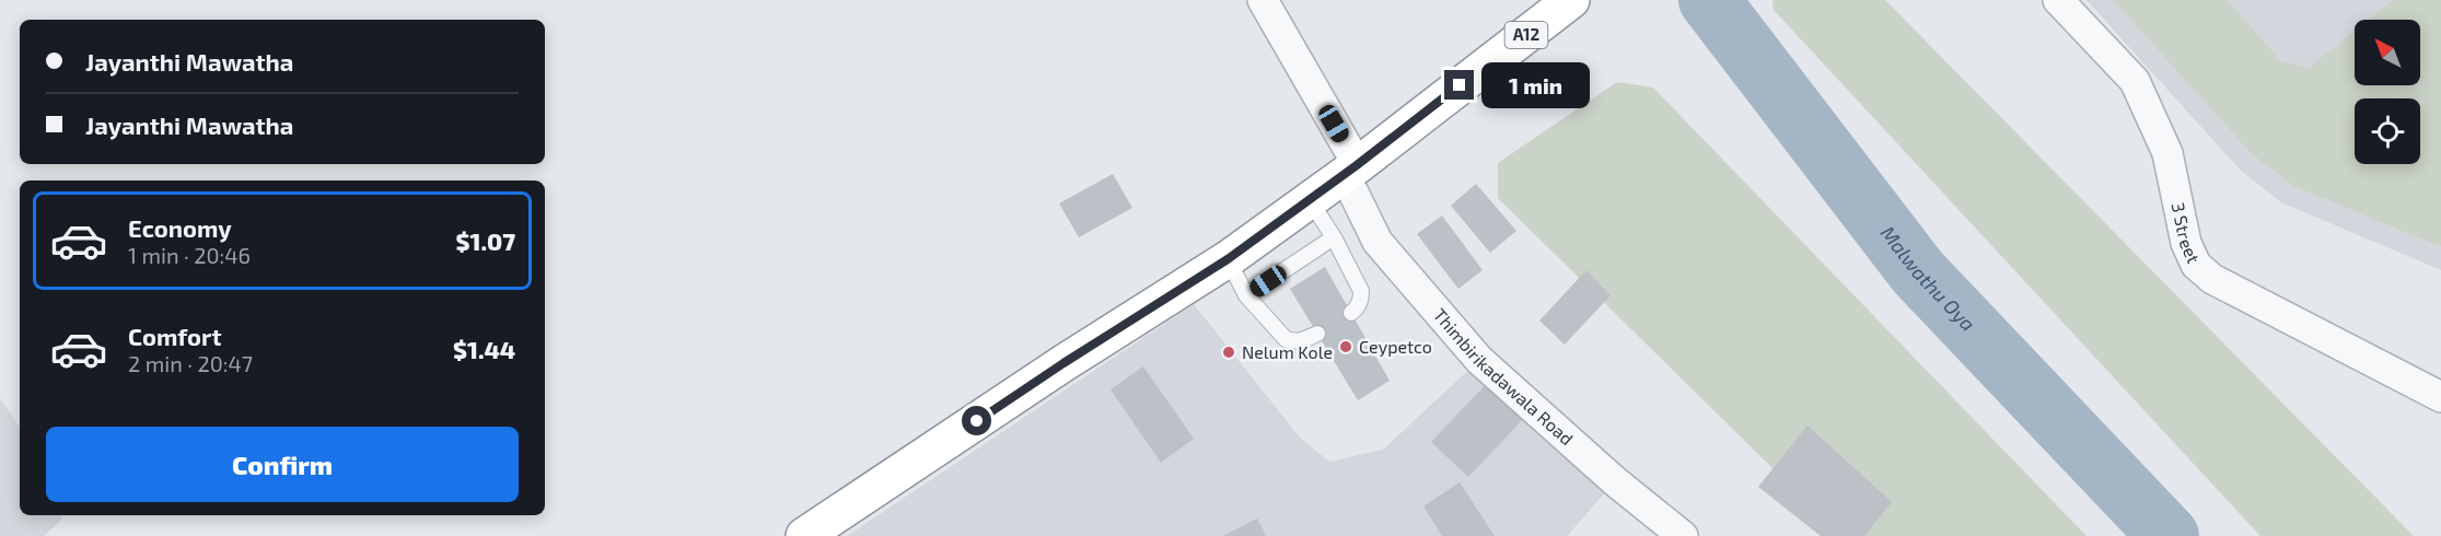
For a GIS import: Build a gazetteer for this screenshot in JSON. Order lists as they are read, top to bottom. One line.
{"streets":{"highway":["A12"],"street":["3 Street","Thimbirikadawala Road"]},"crossings":[["A12","Thimbirikadawala Road"]],"water":["Malwathu Oya"],"places":["Ceypetco","Nelum Kole"],"north":"top left","page":{"banner":["Jayanthi Mawatha","Jayanthi Mawatha"],"bubble":"1 min","list":[{"name":"Economy","note":"1 min · 20:46","value":"$1.07"},{"name":"Comfort","note":"2 min · 20:47","value":"$1.44"}],"buttons":"Confirm"}}
